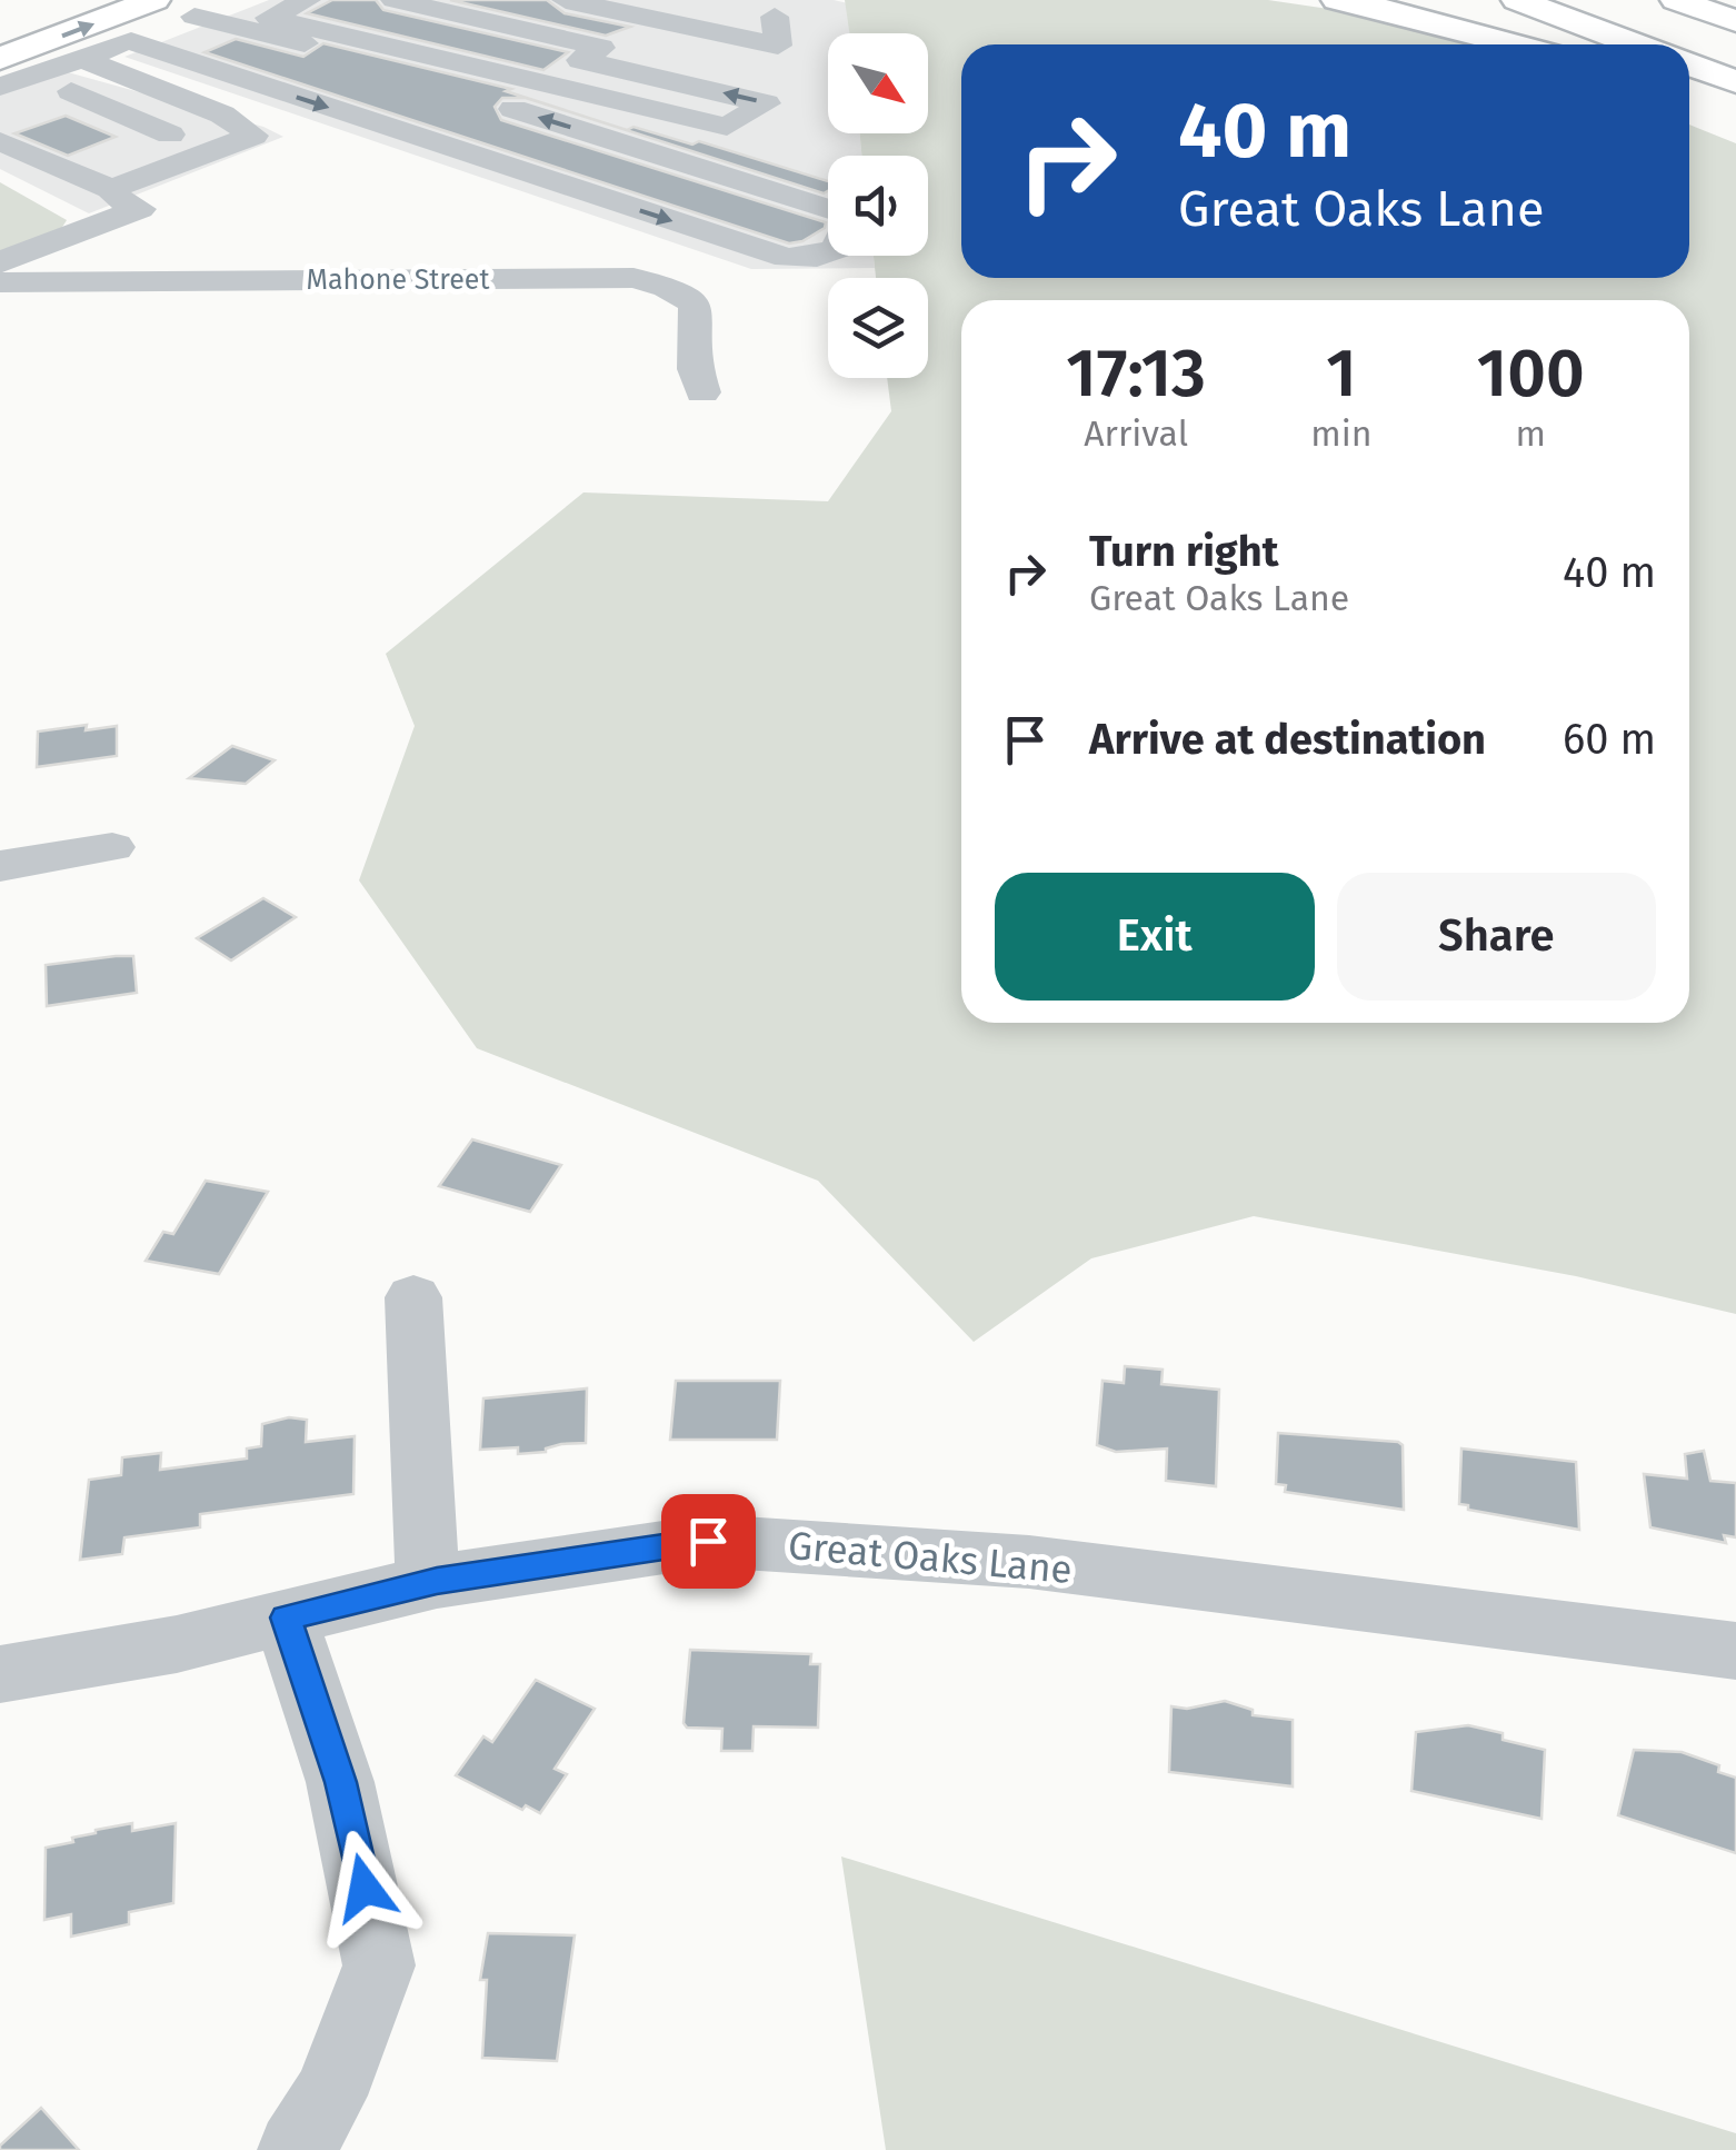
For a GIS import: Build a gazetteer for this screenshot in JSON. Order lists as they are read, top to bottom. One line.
{"streets":{"street":["Mahone Street","Great Oaks Lane"]},"north":"bottom right","page":{"turn":["40 m","Great Oaks Lane"],"eta":["17:13","Arrival","1","min","100","m"],"list":[{"name":"Turn right","note":"Great Oaks Lane","value":"40 m"},{"name":"Arrive at destination","value":"60 m"}],"buttons":["Exit","Share"]}}
